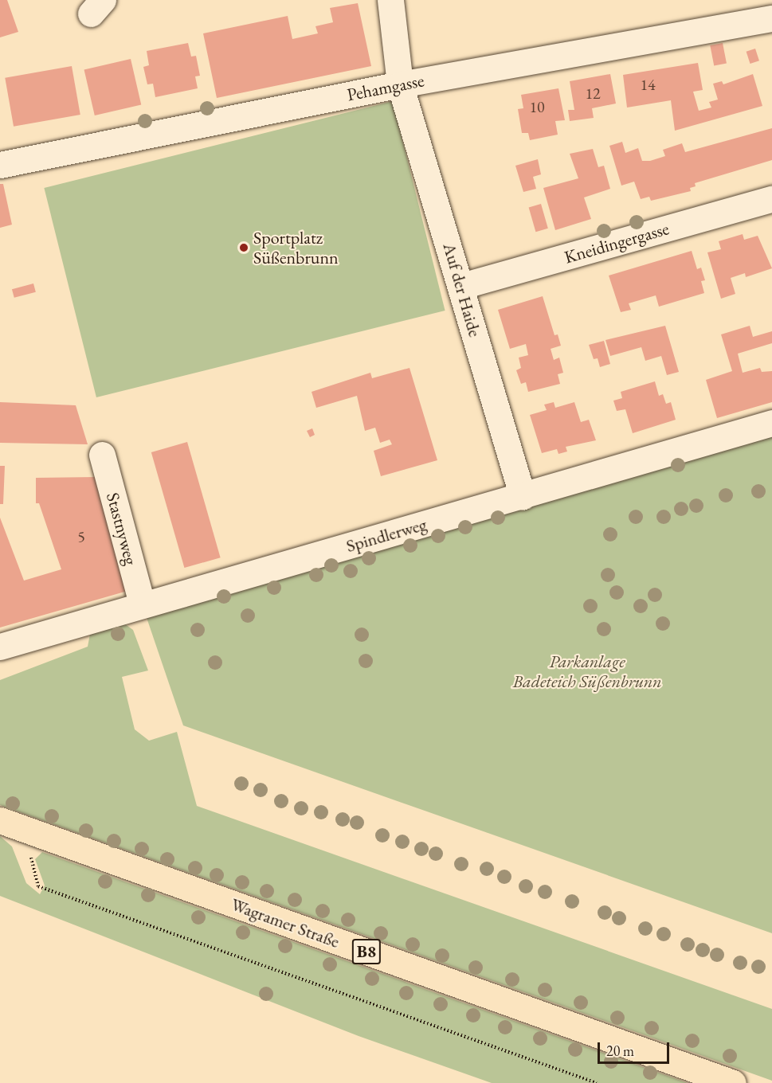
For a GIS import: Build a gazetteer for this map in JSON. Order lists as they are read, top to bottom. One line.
{"streets":{"main road":["Wagramer Straße","B8"],"street":["Pehamgasse","Kneidingergasse","Auf der Haide","Stastnyweg","Spindlerweg"]},"crossings":[["Pehamgasse","Auf der Haide"],["Kneidingergasse","Auf der Haide"],["Auf der Haide","Spindlerweg"],["Stastnyweg","Spindlerweg"]],"parks":["Parkanlage Badeteich Süßenbrunn"],"places":["Sportplatz Süßenbrunn"],"house_numbers":["14","12","10","5"],"scale_bar":"20 m"}
